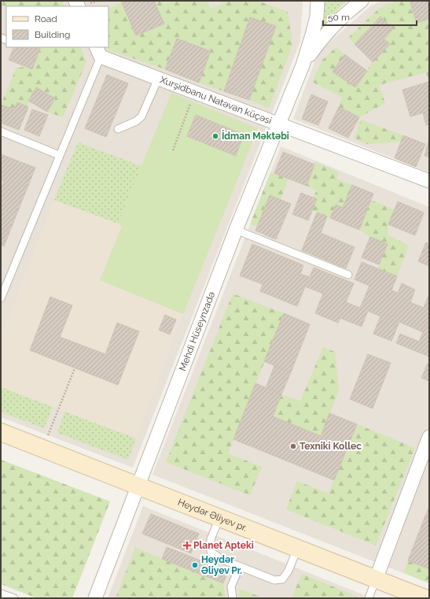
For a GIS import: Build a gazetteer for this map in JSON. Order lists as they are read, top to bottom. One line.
{"streets":{"main road":["Heydər Əliyev pr."],"street":["Xurşidbanu Natəvan küçəsi","Mehdi Hüseynzadə"]},"crossings":[["Xurşidbanu Natəvan küçəsi","Mehdi Hüseynzadə"],["Mehdi Hüseynzadə","Heydər Əliyev pr."]],"places":{"other":["İdman Məktəbi","Texniki Kollec","Heydər Əliyev Pr."],"health":["Planet Apteki"]},"legend":["Road","Building"],"scale_bar":"50 m"}
